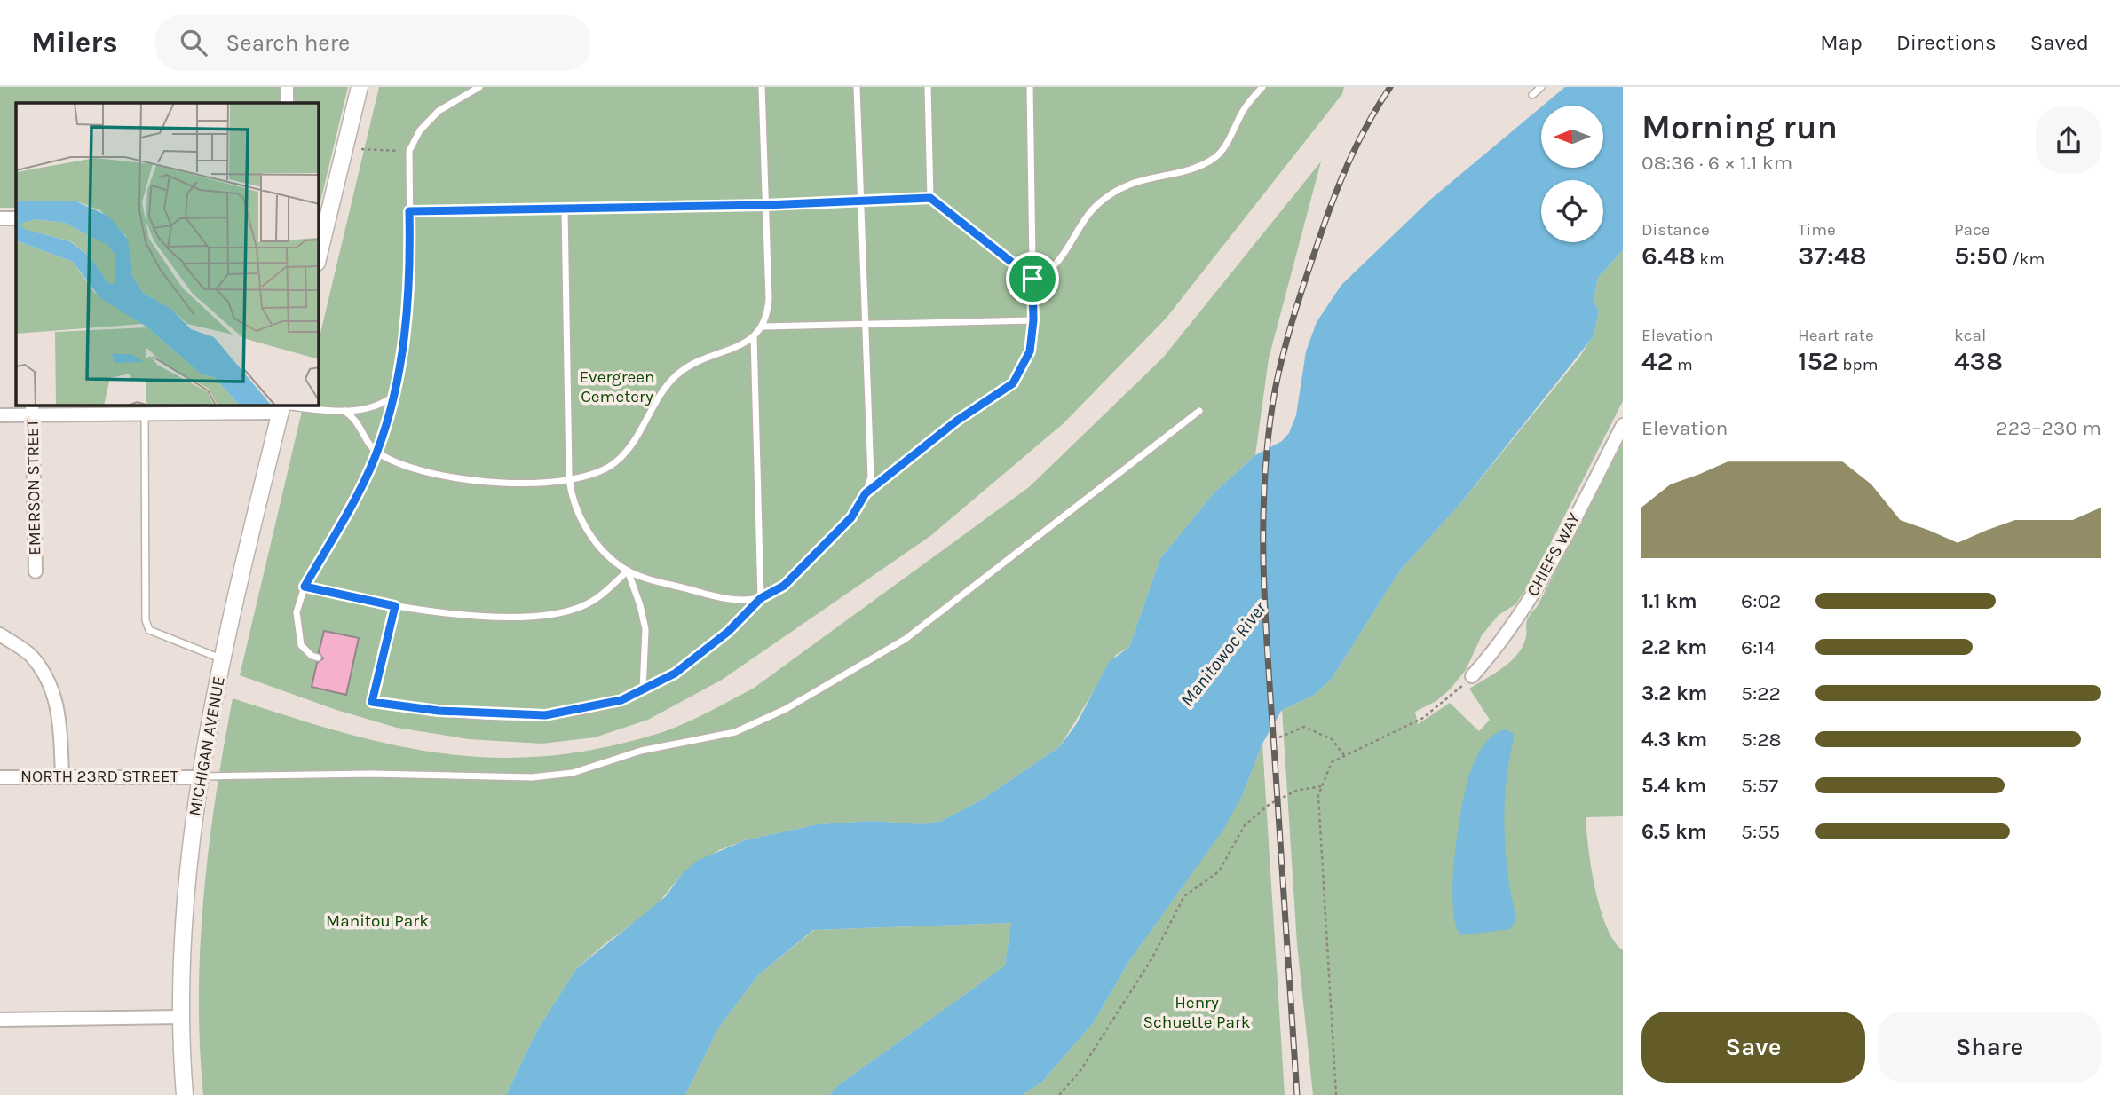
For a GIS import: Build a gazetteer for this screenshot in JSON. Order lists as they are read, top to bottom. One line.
{"streets":{"street":["EMERSON STREET","CHIEFS WAY","MICHIGAN AVENUE","NORTH 23RD STREET"]},"crossings":[["MICHIGAN AVENUE","NORTH 23RD STREET"]],"water":["Manitowoc River"],"parks":["Evergreen Cemetery","Manitou Park","Henry Schuette Park"],"north":"left","page":{"header":"Milers","search":"Search here","nav":["Map","Directions","Saved"],"heading":["Morning run","08:36 · 6 × 1.1 km"],"stats":[["Distance","6.48 km"],["Time","37:48"],["Pace","5:50 /km"],["Elevation","42 m"],["Heart rate","152 bpm"],["kcal","438"]],"chart":["Elevation","223–230 m"],"list":[{"name":"1.1 km","note":"6:02"},{"name":"2.2 km","note":"6:14"},{"name":"3.2 km","note":"5:22"},{"name":"4.3 km","note":"5:28"},{"name":"5.4 km","note":"5:57"},{"name":"6.5 km","note":"5:55"}],"buttons":["Save","Share"]}}
